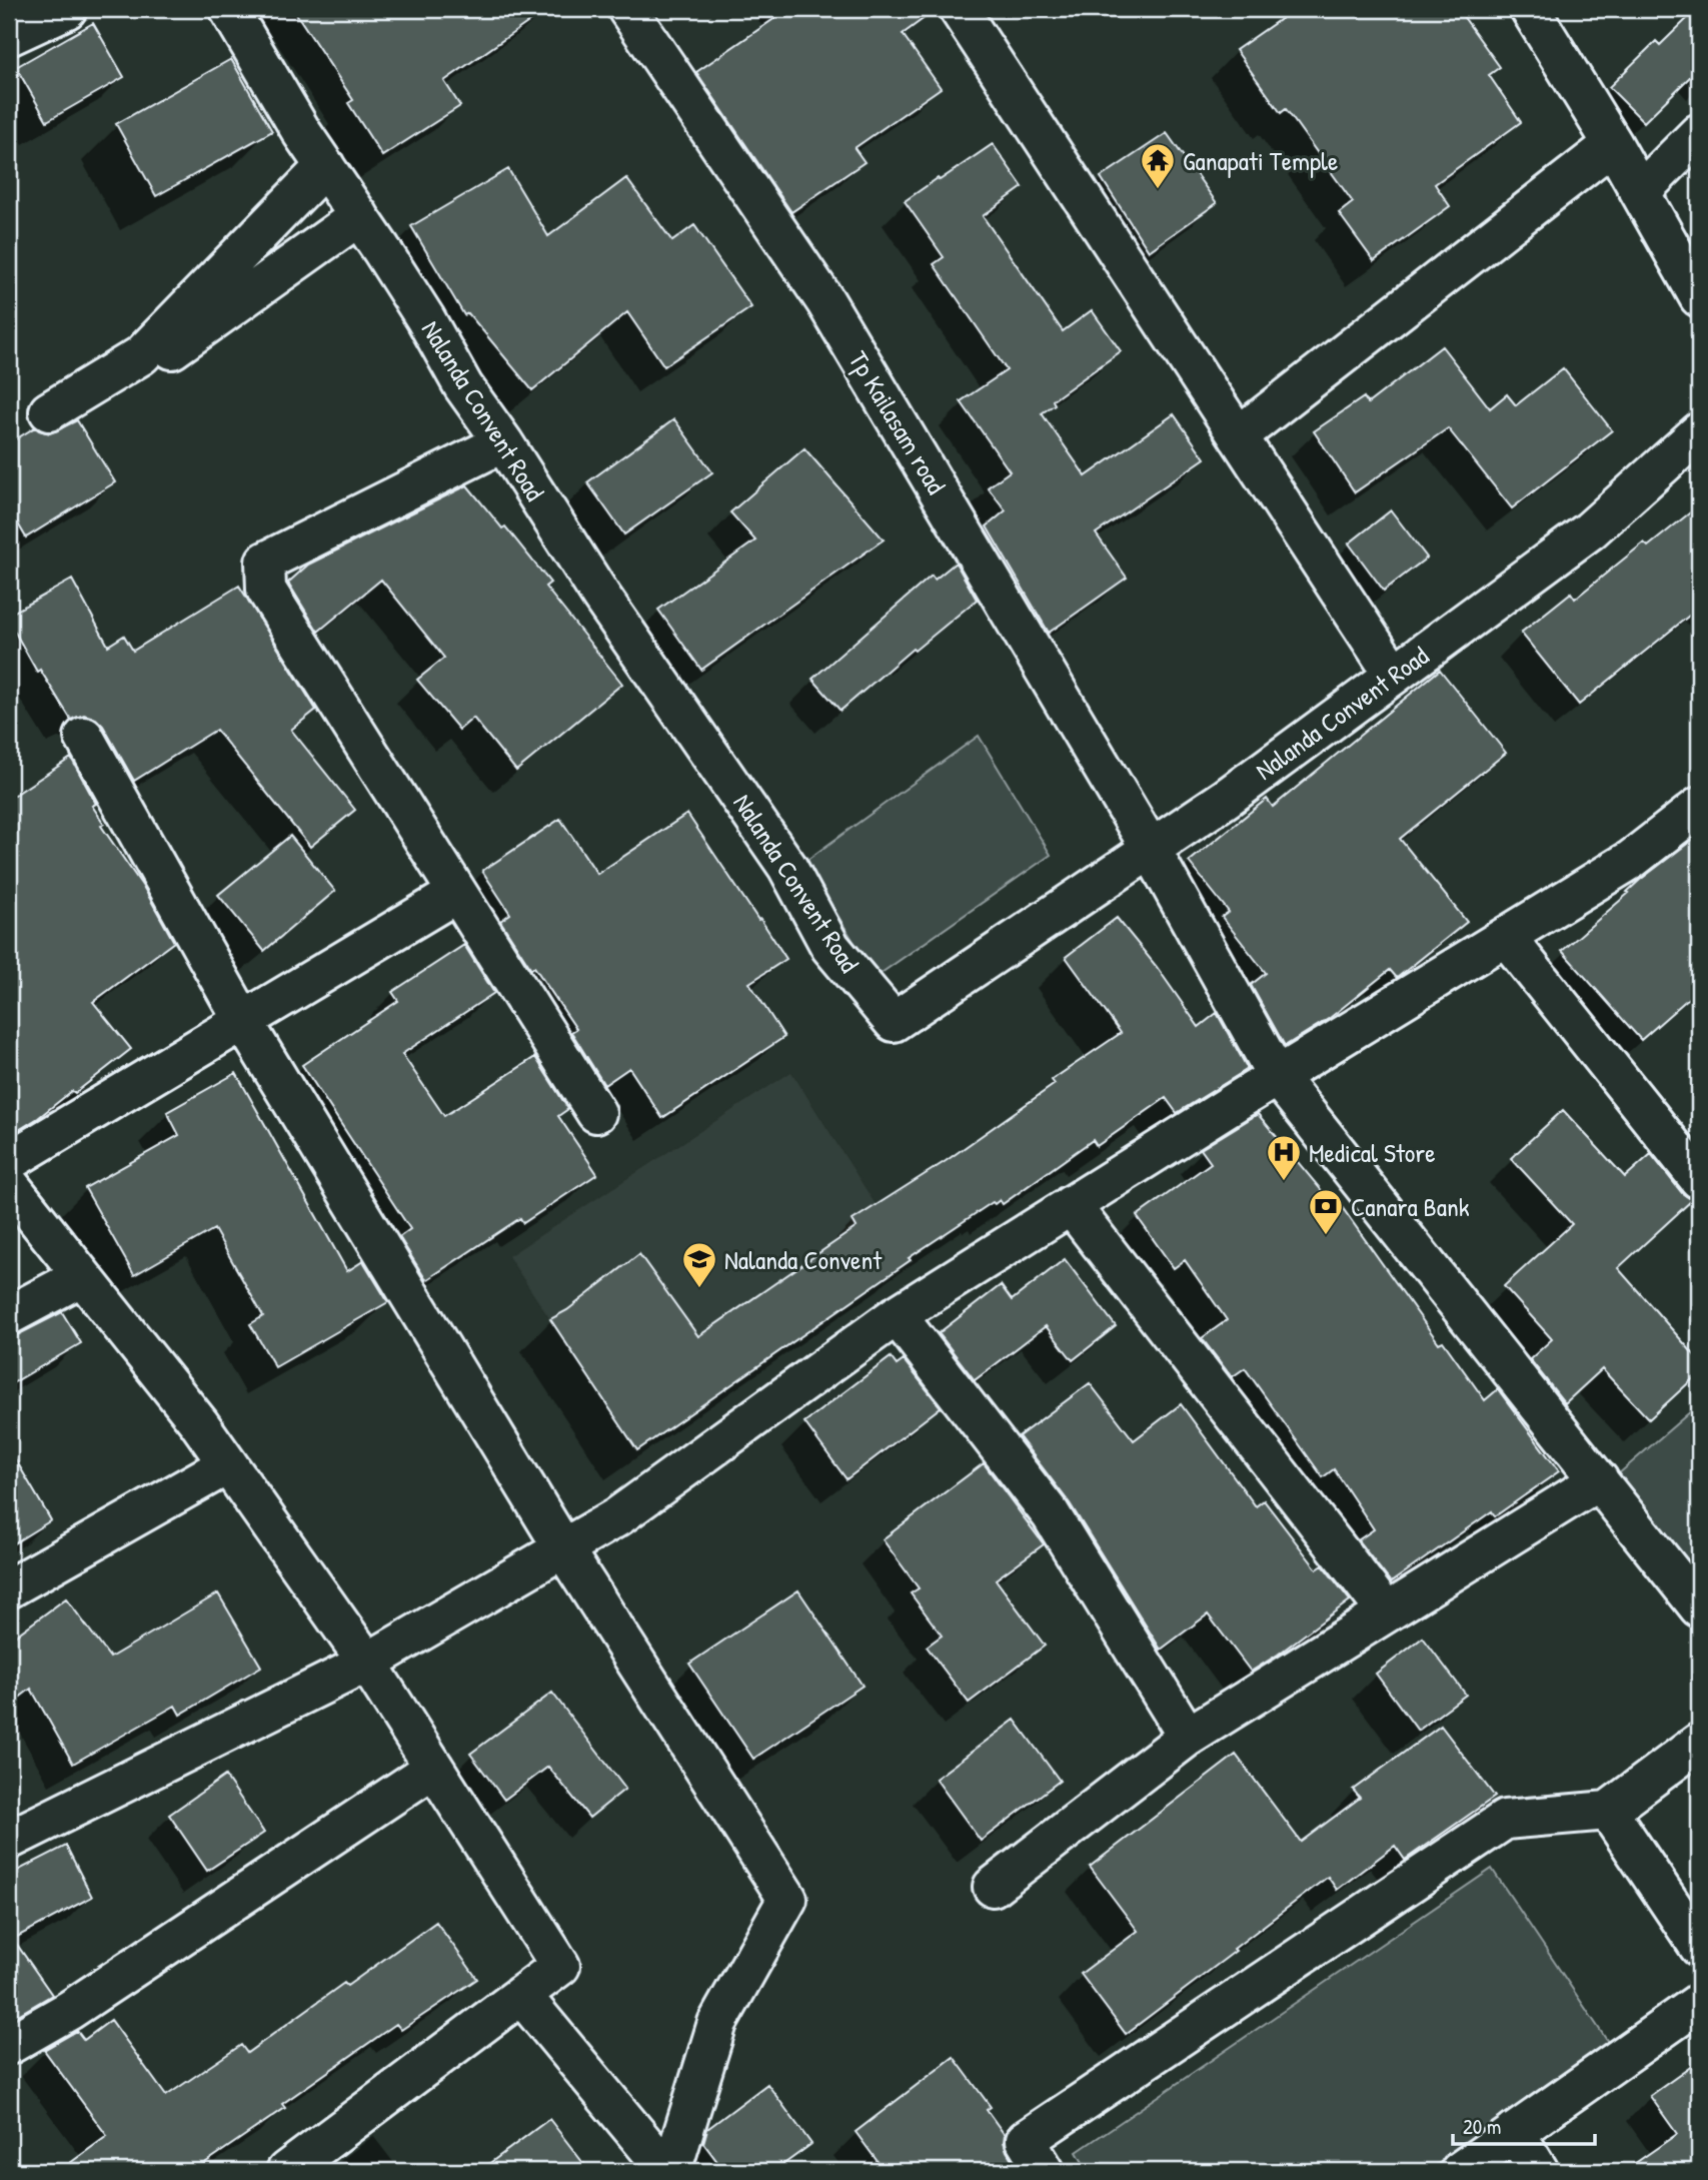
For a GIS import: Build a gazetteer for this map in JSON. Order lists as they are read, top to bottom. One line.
{"streets":{"street":["Nalanda Convent Road","Tp Kailasam road"]},"crossings":[["Nalanda Convent Road","Tp Kailasam road"]],"places":{"temple":["Ganapati Temple"],"hospital":["Medical Store"],"bank":["Canara Bank"],"school or university":["Nalanda Convent"]},"scale_bar":"20 m"}
